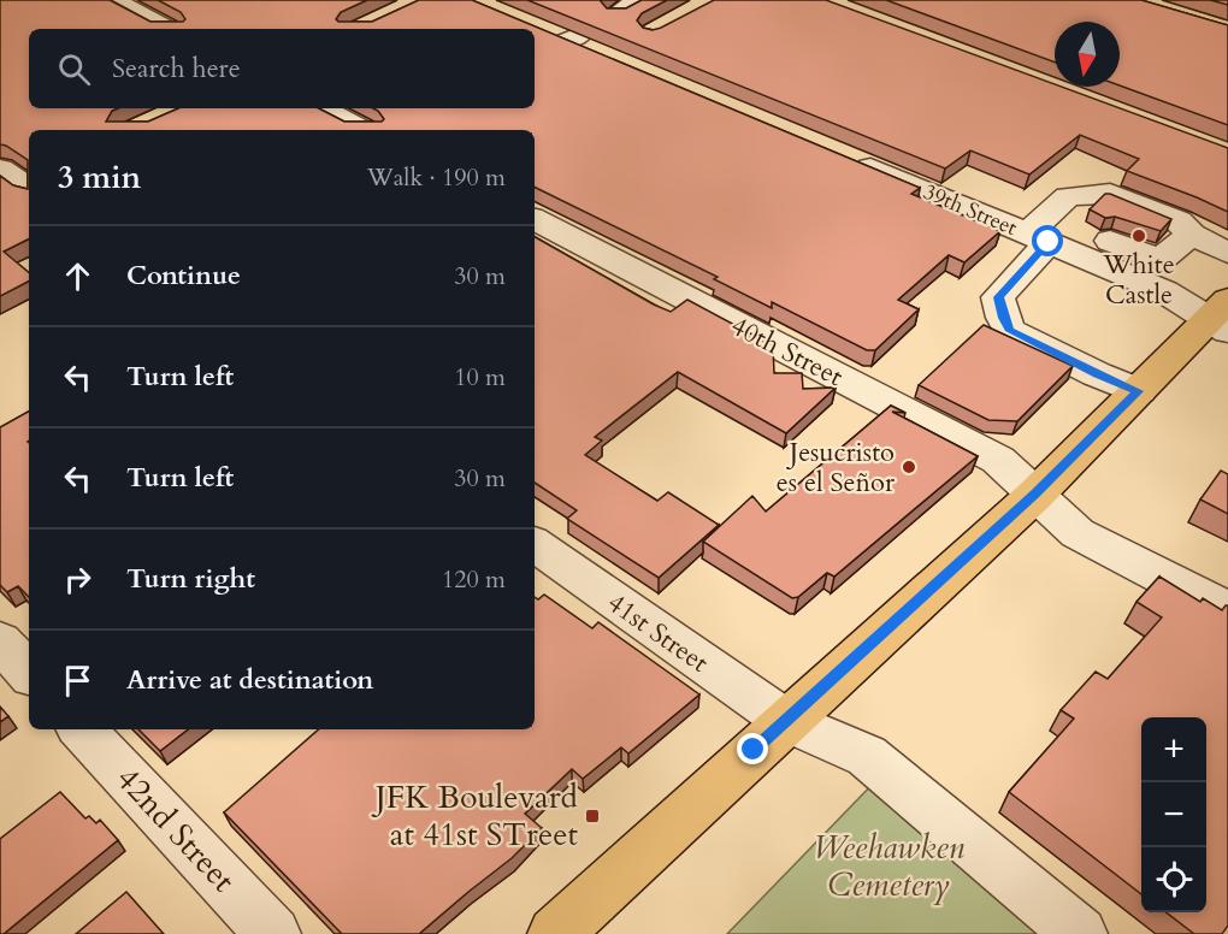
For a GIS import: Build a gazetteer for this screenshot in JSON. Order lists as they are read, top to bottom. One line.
{"streets":{"street":["39th Street","40th Street","41st Street","42nd Street"]},"parks":["Weehawken Cemetery"],"places":{"other":["White Castle","Jesucristo es el Señor"],"transit":["JFK Boulevard at 41st STreet"]},"north":"bottom","page":{"search":"Search here","heading":["3 min","Walk · 190 m"],"list":[["Continue","30 m"],["Turn left","10 m"],["Turn left","30 m"],["Turn right","120 m"],"Arrive at destination"],"map_buttons":["+","−"]}}
